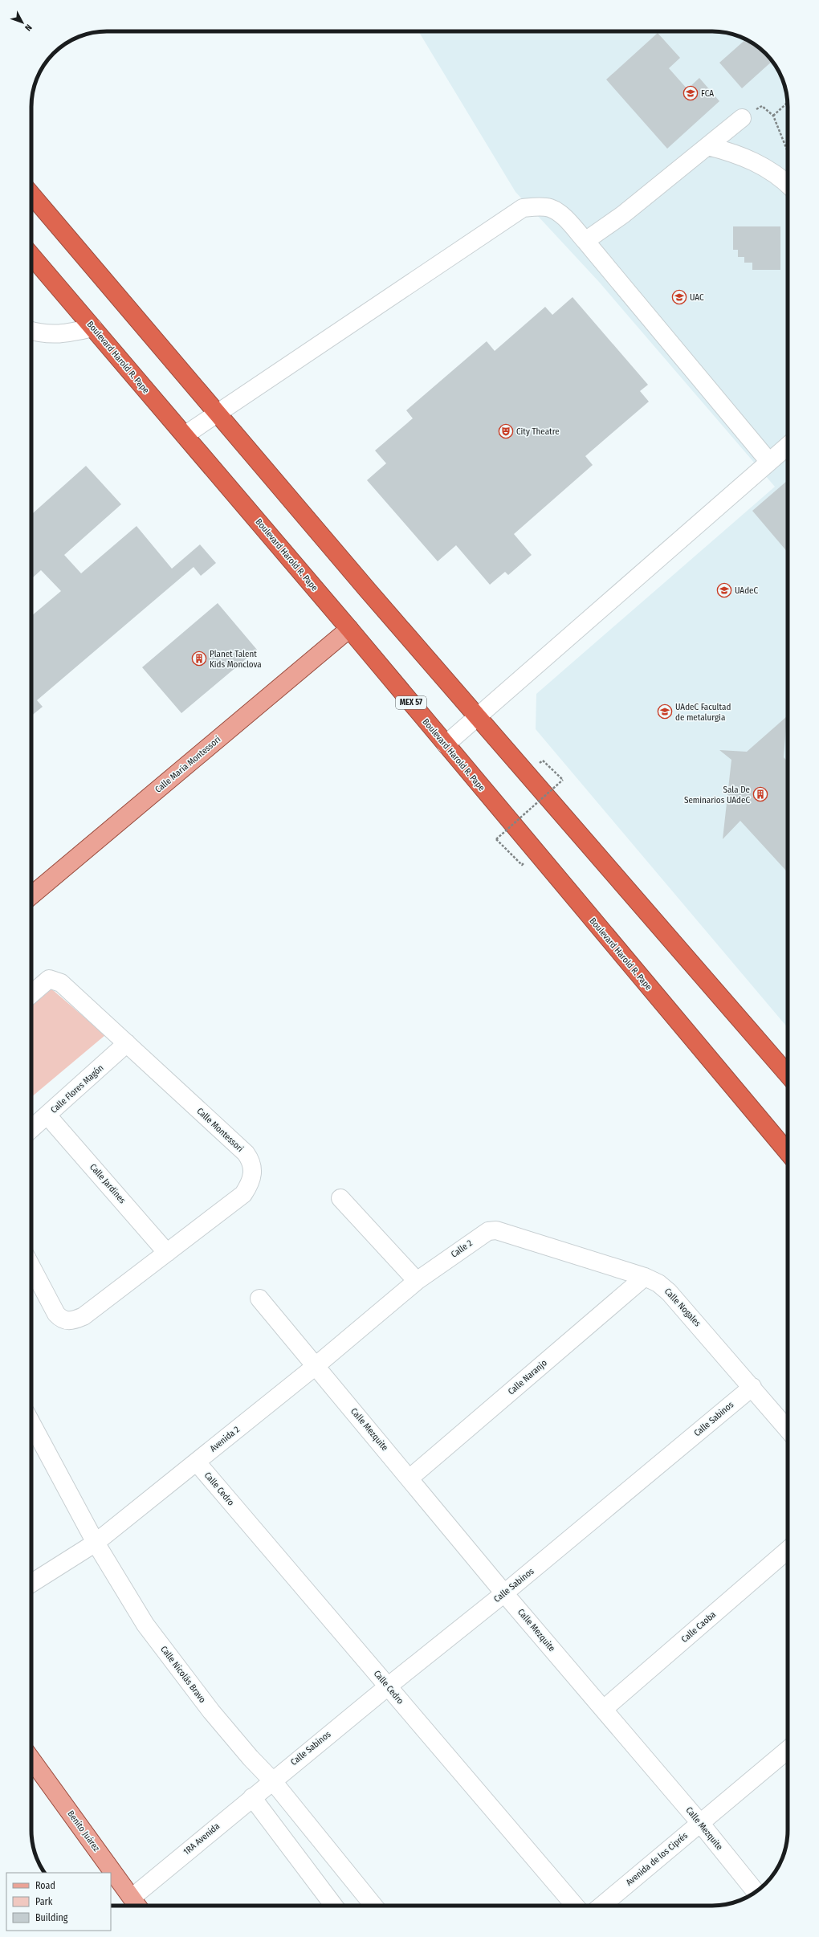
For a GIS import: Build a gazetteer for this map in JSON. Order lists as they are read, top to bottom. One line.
{"streets":{"highway":["Boulevard Harold R. Pape","MEX 57"],"main road":["Calle María Montessori","Benito Juárez"],"street":["Calle Flores Magón","Calle Montessori","Calle Jardines","Calle 2","Calle Nogales","Calle Naranjo","Calle Sabinos","Calle Mezquite","Avenida 2","Calle Cedro","Calle Caoba","Calle Nicolás Bravo","1RA Avenida","Avenida de los Ciprés"]},"crossings":[["Boulevard Harold R. Pape","Calle María Montessori"],["Calle Flores Magón","Calle Montessori"],["Calle Flores Magón","Calle Jardines"],["Calle Montessori","Calle Jardines"],["Calle 2","Calle Nogales"],["Calle 2","Avenida 2"],["Calle Nogales","Calle Naranjo"],["Calle Nogales","Calle Sabinos"],["Calle Naranjo","Calle Mezquite"],["Calle Sabinos","Calle Mezquite"],["Calle Sabinos","Calle Cedro"],["Calle Sabinos","Calle Nicolás Bravo"],["Calle Sabinos","1RA Avenida"],["Calle Mezquite","Avenida 2"],["Calle Mezquite","Calle Caoba"],["Calle Mezquite","Avenida de los Ciprés"],["Avenida 2","Calle Cedro"],["Avenida 2","Calle Nicolás Bravo"],["Calle Nicolás Bravo","1RA Avenida"],["Benito Juárez","1RA Avenida"]],"places":{"school or university":["FCA","UAC","UAdeC","UAdeC Facultad de metalurgia"],"theatre":["City Theatre"],"building":["Planet Talent Kids Monclova","Sala De Seminarios UAdeC"]},"legend":["Road","Park","Building"],"north":"bottom right"}
